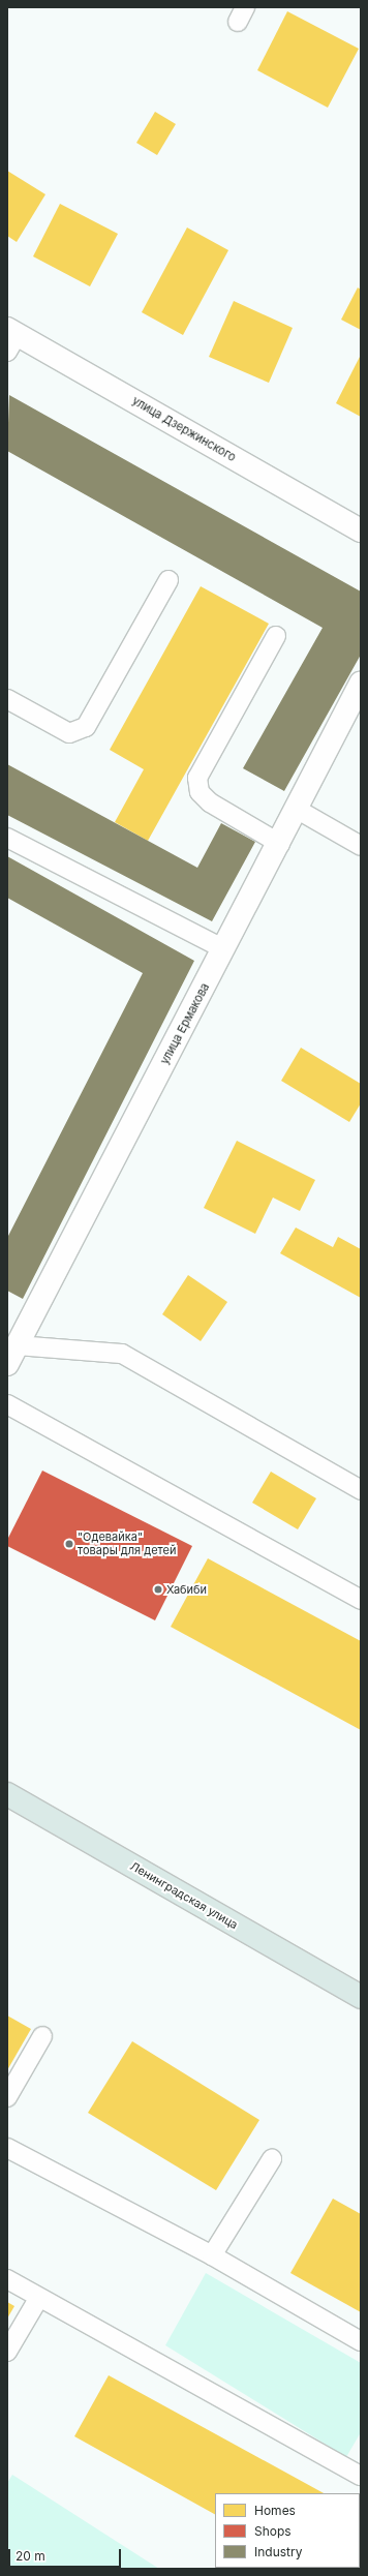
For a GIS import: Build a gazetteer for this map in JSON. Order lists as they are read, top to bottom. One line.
{"streets":{"highway":["Ленинградская улица"],"street":["улица Дзержинского","улица Ермакова"]},"places":["\"Одевайка\" товары для детей","Хабиби"],"legend":["Homes","Shops","Industry"],"scale_bar":"20 m"}
